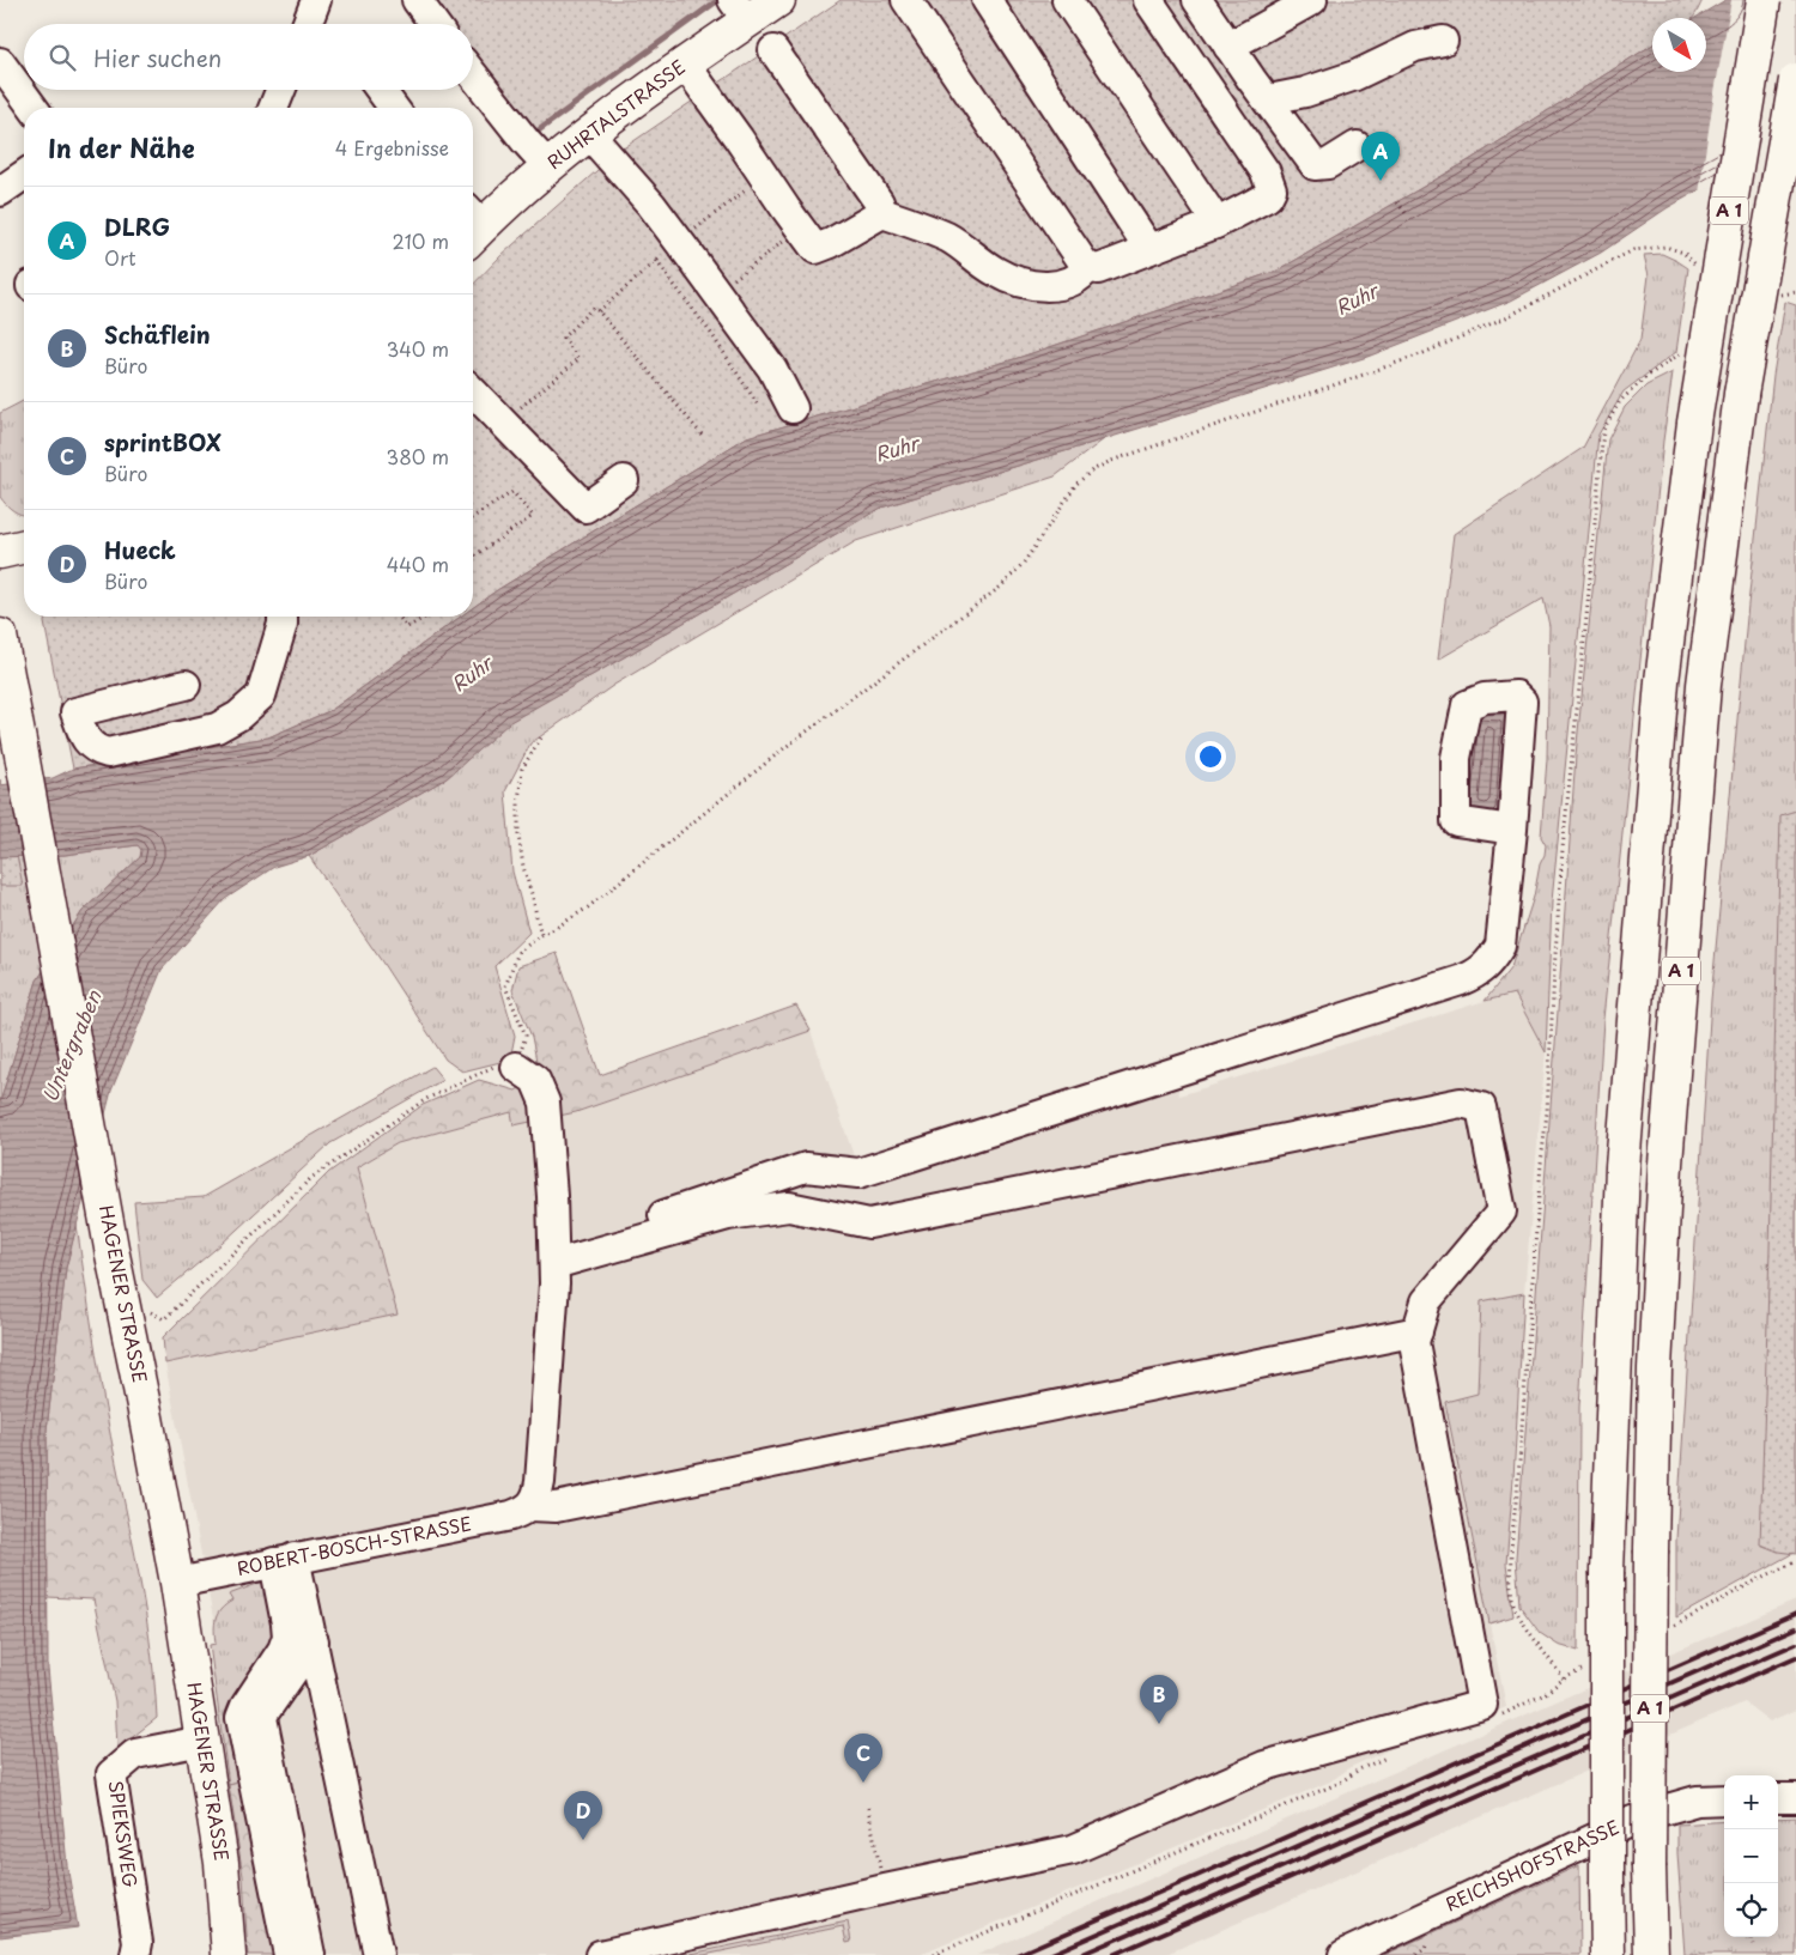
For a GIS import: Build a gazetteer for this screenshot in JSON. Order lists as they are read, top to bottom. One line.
{"streets":{"main road":["RUHRTALSTRASSE","A 1","HAGENER STRASSE"],"street":["ROBERT-BOSCH-STRASSE","SPIEKSWEG","REICHSHOFSTRASSE"]},"crossings":[["HAGENER STRASSE","ROBERT-BOSCH-STRASSE"],["HAGENER STRASSE","SPIEKSWEG"]],"water":["Ruhr","Untergraben"],"north":"bottom right","page":{"search":"Hier suchen","heading":["In der Nähe","4 Ergebnisse"],"pins":["A","B","C","D"],"list":[{"mark":"A","name":"DLRG","note":"Ort","value":"210 m"},{"mark":"B","name":"Schäflein","note":"Büro","value":"340 m"},{"mark":"C","name":"sprintBOX","note":"Büro","value":"380 m"},{"mark":"D","name":"Hueck","note":"Büro","value":"440 m"}],"map_buttons":["+","−"]}}
